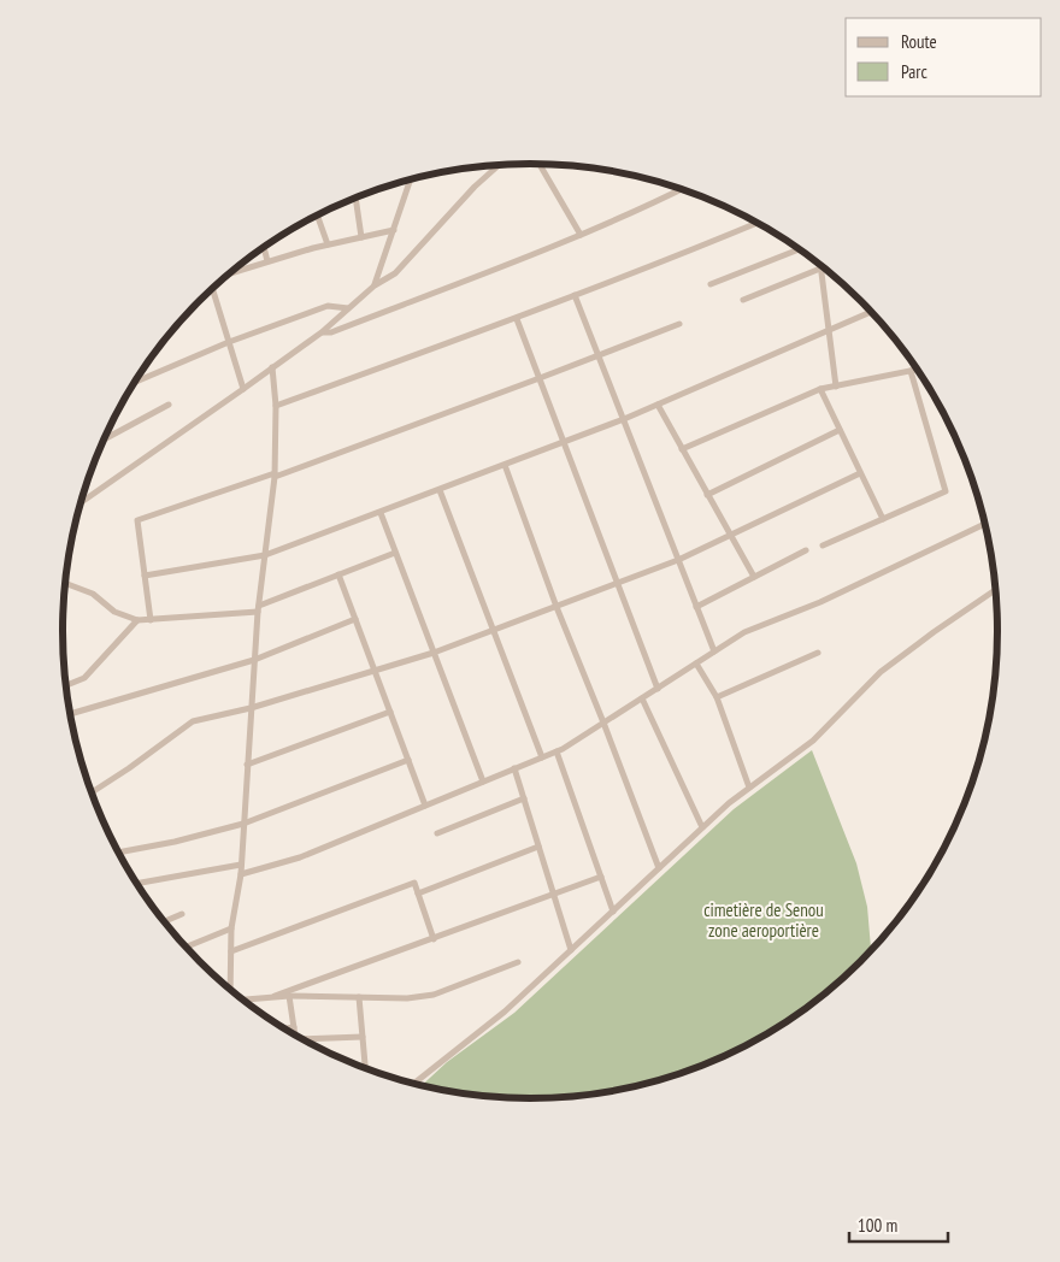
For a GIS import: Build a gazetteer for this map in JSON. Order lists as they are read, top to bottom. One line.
{"parks":["cimetière de Senou zone aeroportière"],"legend":["Route","Parc"],"scale_bar":"100 m"}
